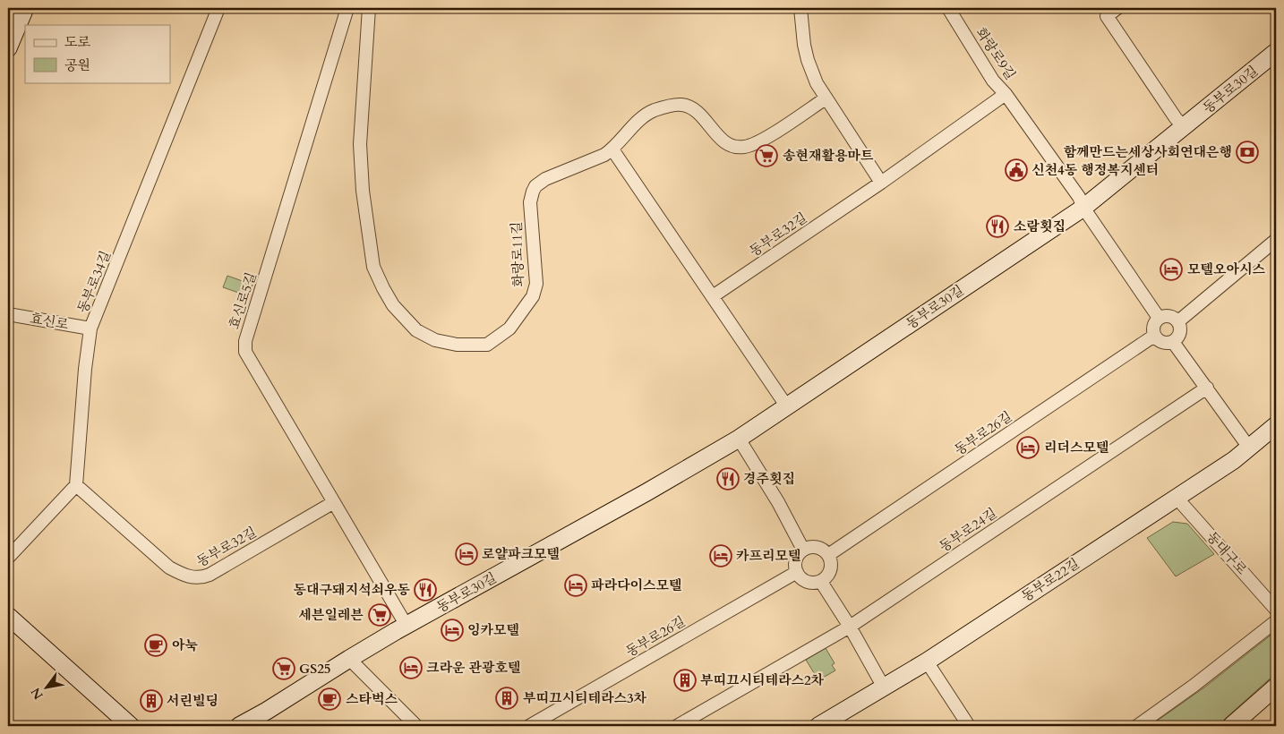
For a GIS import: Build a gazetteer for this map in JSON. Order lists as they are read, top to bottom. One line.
{"streets":{"main road":["동부로30길","동부로22길"],"street":["화랑로9길","동부로32길","화랑로11길","동부로34길","효신로5길","효신로","동부로26길","동부로24길","동대구로"]},"crossings":[["화랑로9길","동부로32길"],["동부로30길","효신로5길"],["동부로32길","동부로34길"],["동부로32길","효신로5길"],["동부로34길","효신로"],["동대구로","동부로22길"]],"places":{"bank":["함께만드는세상사회연대은행"],"supermarket":["송현재활용마트","세븐일레븐","GS25"],"public building":["신천4동 행정복지센터"],"restaurant":["소람횟집","경주횟집","동대구돼지석쇠우동"],"hotel":["모텔오아시스","리더스모텔","로얄파크모텔","카프리모텔","파라다이스모텔","잉카모텔","크라운 관광호텔"],"cafe":["아눅","스타벅스"],"building":["부띠끄시티테라스2차","부띠끄시티테라스3차","서린빌딩"]},"legend":["도로","공원"],"north":"bottom left"}
